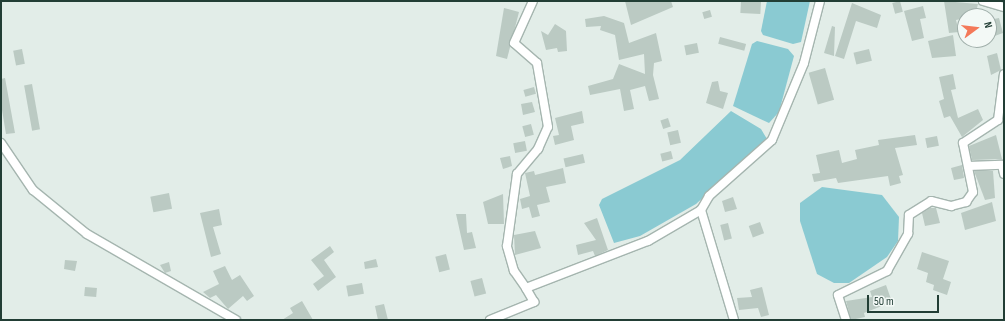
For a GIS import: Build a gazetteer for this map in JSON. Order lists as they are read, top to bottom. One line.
{"scale_bar":"50 m","north":"right"}
